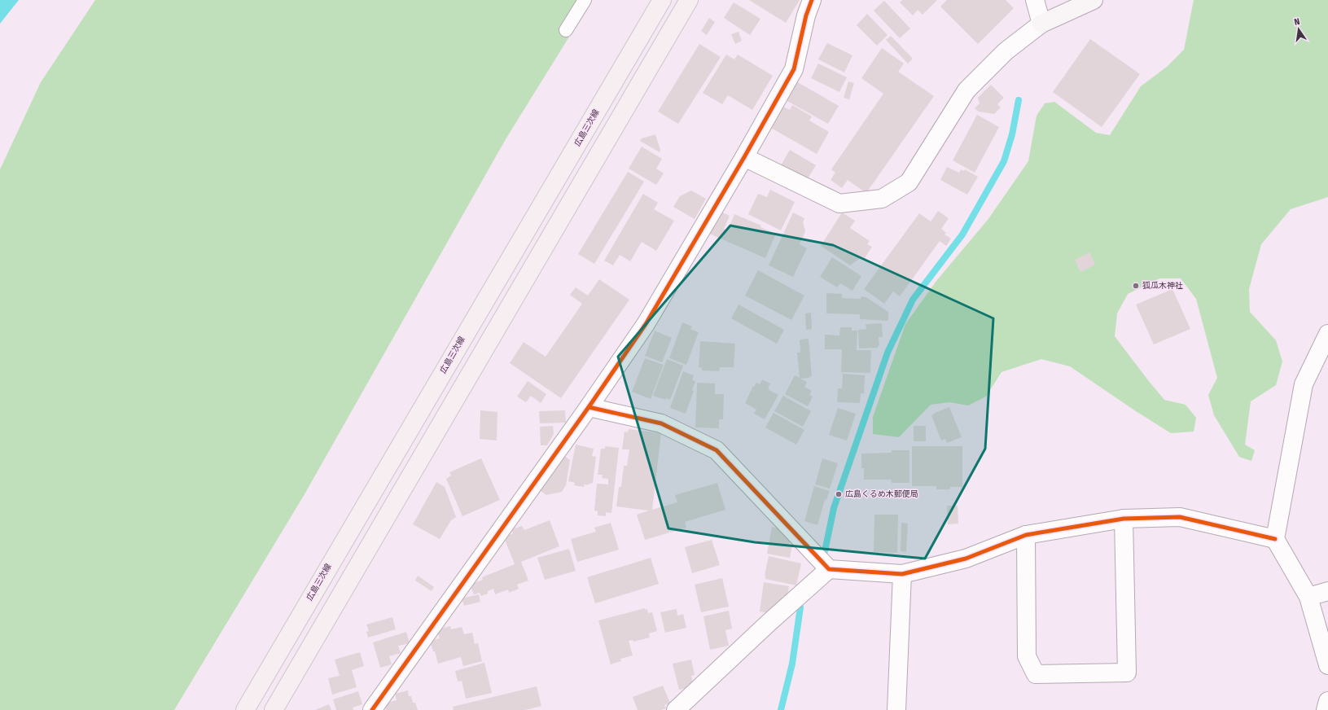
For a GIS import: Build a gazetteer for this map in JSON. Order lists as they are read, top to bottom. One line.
{"streets":{"main road":["広島三次線"]},"places":["狐瓜木神社","広島くるめ木郵便局"],"north":"top"}
